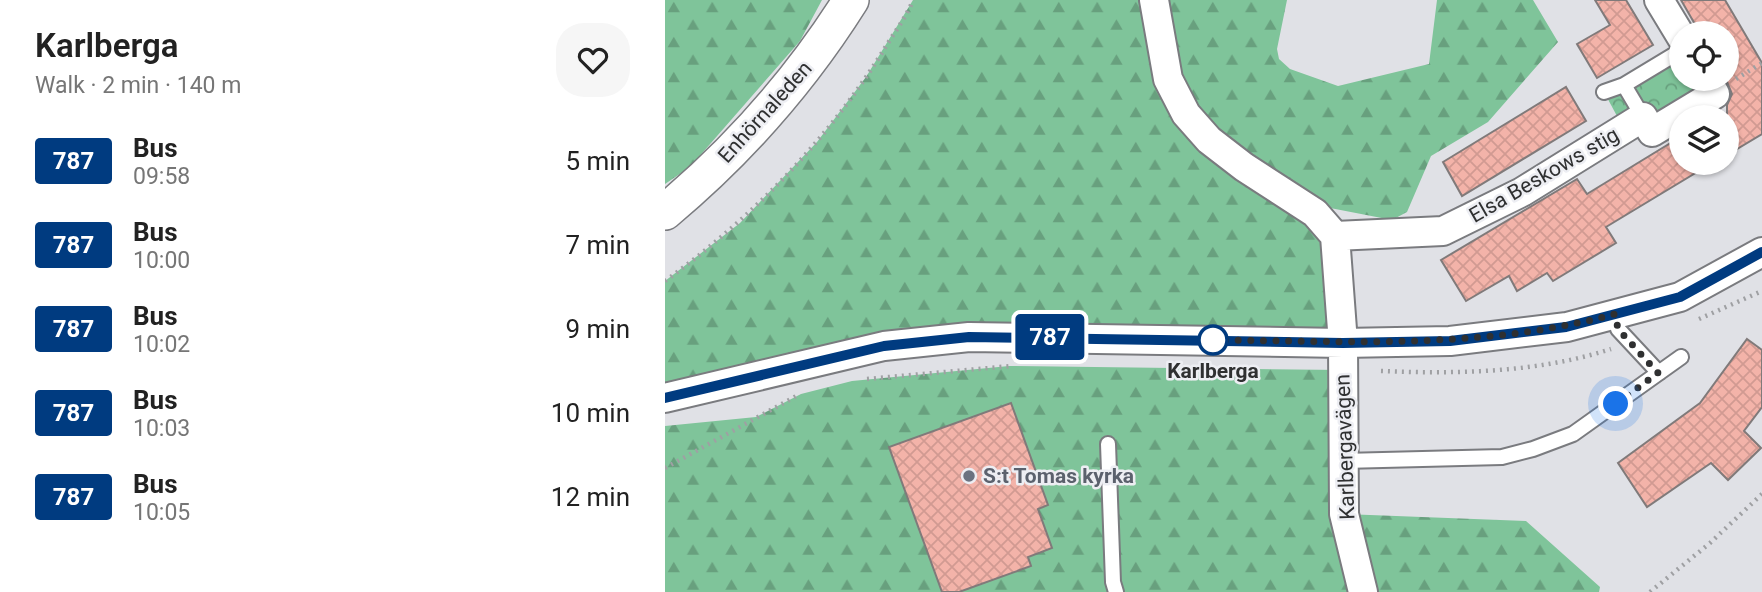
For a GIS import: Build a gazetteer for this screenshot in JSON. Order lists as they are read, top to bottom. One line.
{"streets":{"street":["Enhörnaleden","Elsa Beskows stig","Karlbergavägen"]},"crossings":[["Elsa Beskows stig","Karlbergavägen"]],"places":["Karlberga","S:t Tomas kyrka"],"lines":["bus line 787"],"page":{"heading":["Karlberga","Walk · 2 min · 140 m"],"on_map":"787","list":[{"mark":"787","name":"Bus","note":"09:58","value":"5 min"},{"mark":"787","name":"Bus","note":"10:00","value":"7 min"},{"mark":"787","name":"Bus","note":"10:02","value":"9 min"},{"mark":"787","name":"Bus","note":"10:03","value":"10 min"},{"mark":"787","name":"Bus","note":"10:05","value":"12 min"}]}}
